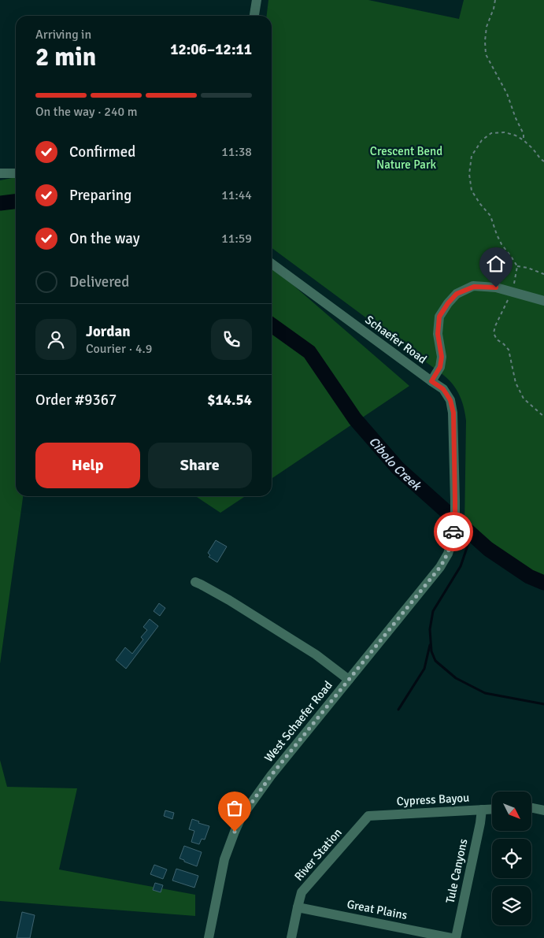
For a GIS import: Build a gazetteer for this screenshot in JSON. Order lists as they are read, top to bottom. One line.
{"streets":{"street":["Schaefer Road","West Schaefer Road","Cypress Bayou","River Station","Tule Canyons","Great Plains"]},"crossings":[["Schaefer Road","West Schaefer Road"],["Cypress Bayou","River Station"],["Cypress Bayou","Tule Canyons"],["River Station","Great Plains"]],"water":["Cibolo Creek"],"parks":["Crescent Bend Nature Park"],"north":"bottom right","page":{"heading":["2 min","Arriving in","12:06–12:11"],"panel":["Jordan","Courier · 4.9","Order #9367","$14.54"],"bar":"On the way · 240 m","list":[["Confirmed","11:38"],["Preparing","11:44"],["On the way","11:59"],"Delivered"],"buttons":["Help","Share"]}}
